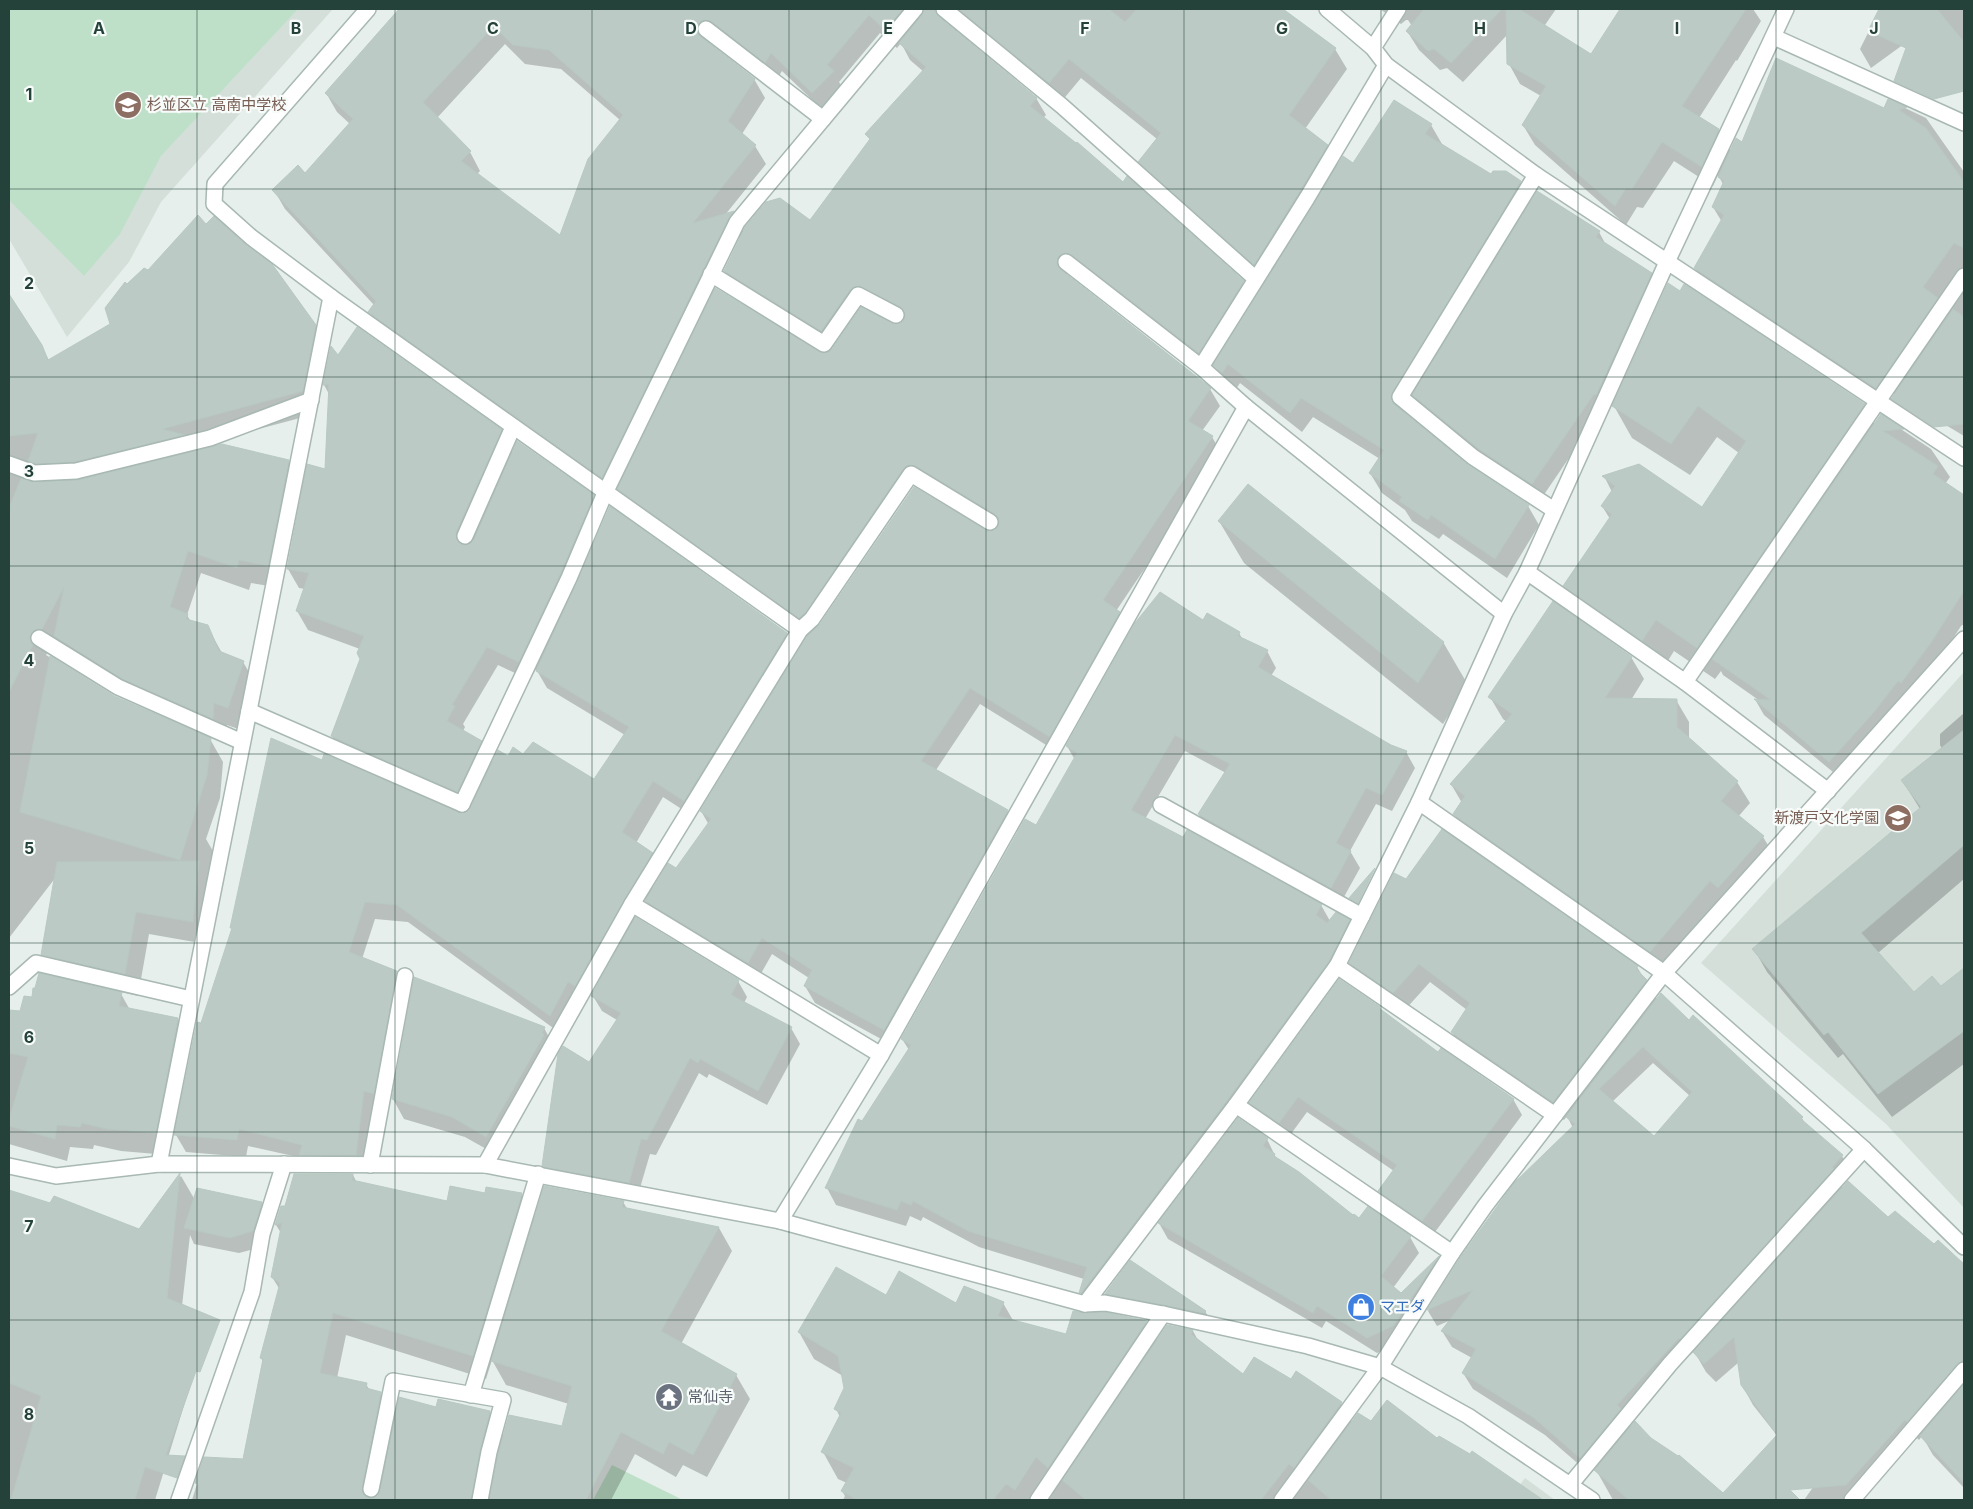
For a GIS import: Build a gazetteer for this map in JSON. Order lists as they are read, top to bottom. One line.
{"places":{"school or university":["杉並区立 高南中学校","新渡戸文化学園"],"shop":["マエダ"],"temple":["常仙寺"]},"grid":{"columns":["A","B","C","D","E","F","G","H","I","J"],"rows":["1","2","3","4","5","6","7","8"]}}
